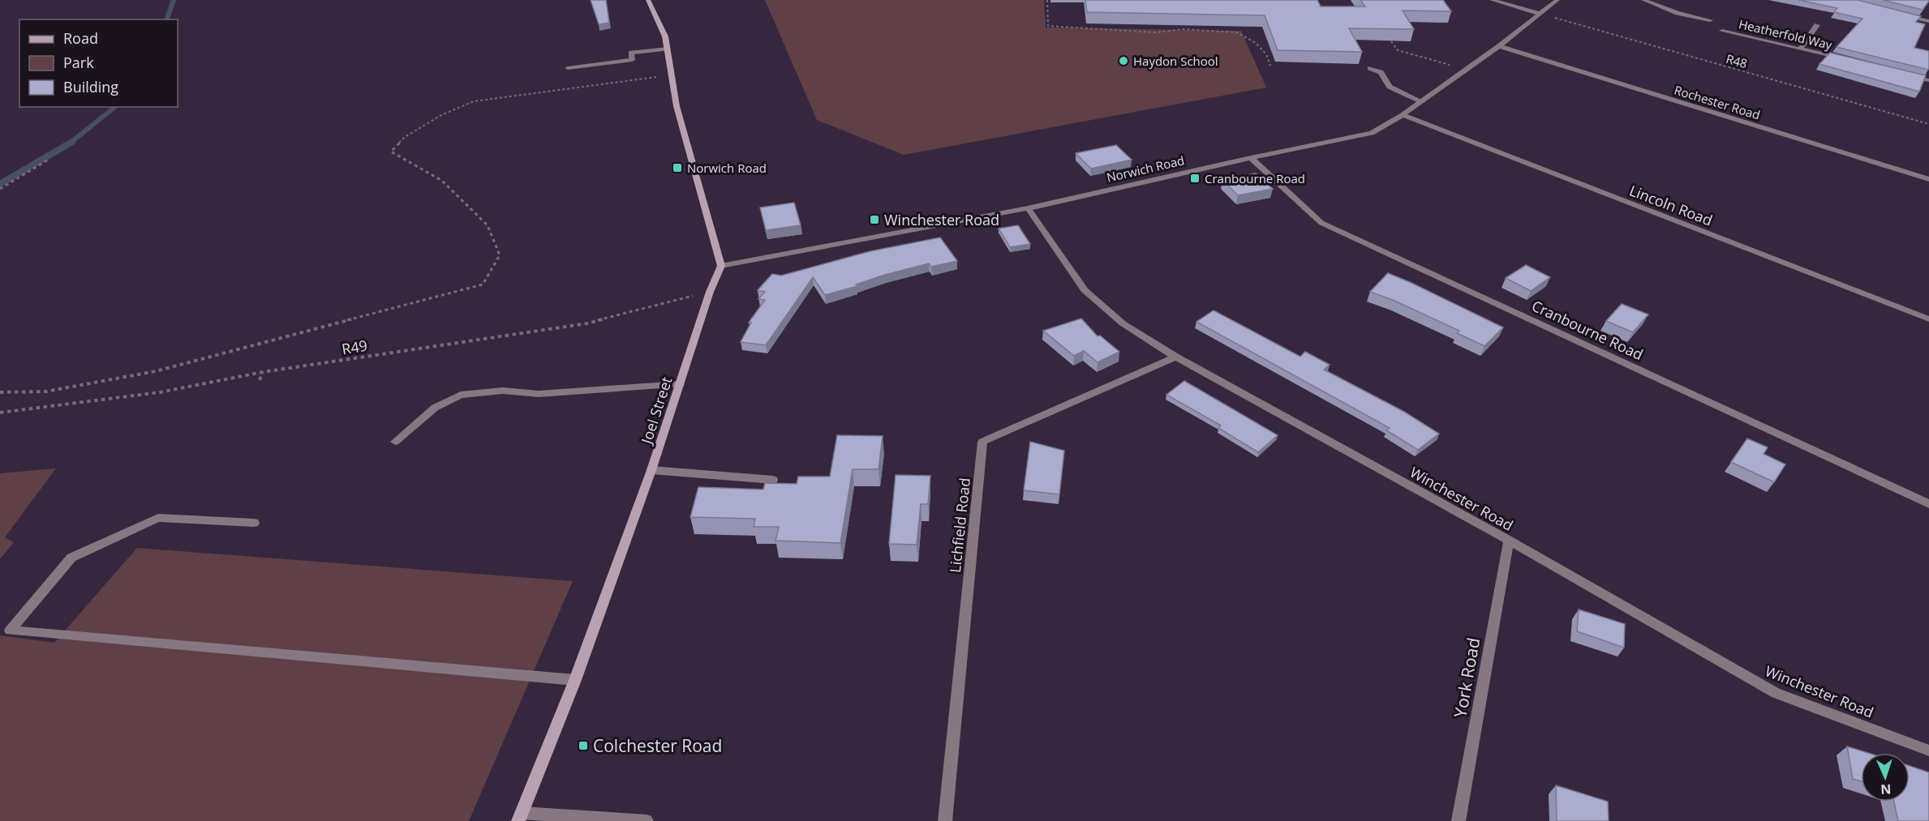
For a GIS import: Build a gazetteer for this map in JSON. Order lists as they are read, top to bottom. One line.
{"streets":{"main road":["Joel Street"],"street":["Heatherfold Way","Rochester Road","Norwich Road","Lincoln Road","Cranbourne Road","Winchester Road","Lichfield Road","York Road"],"path":["R48","R49"]},"crossings":[["R48","Norwich Road"],["Rochester Road","Norwich Road"],["Norwich Road","Lincoln Road"],["Norwich Road","Cranbourne Road"],["Norwich Road","Joel Street"],["Norwich Road","Winchester Road"],["R49","Joel Street"],["Winchester Road","Lichfield Road"],["Winchester Road","York Road"]],"places":{"other":["Haydon School"],"transit":["Norwich Road","Cranbourne Road","Winchester Road","Colchester Road"]},"legend":["Road","Park","Building"],"north":"bottom"}
